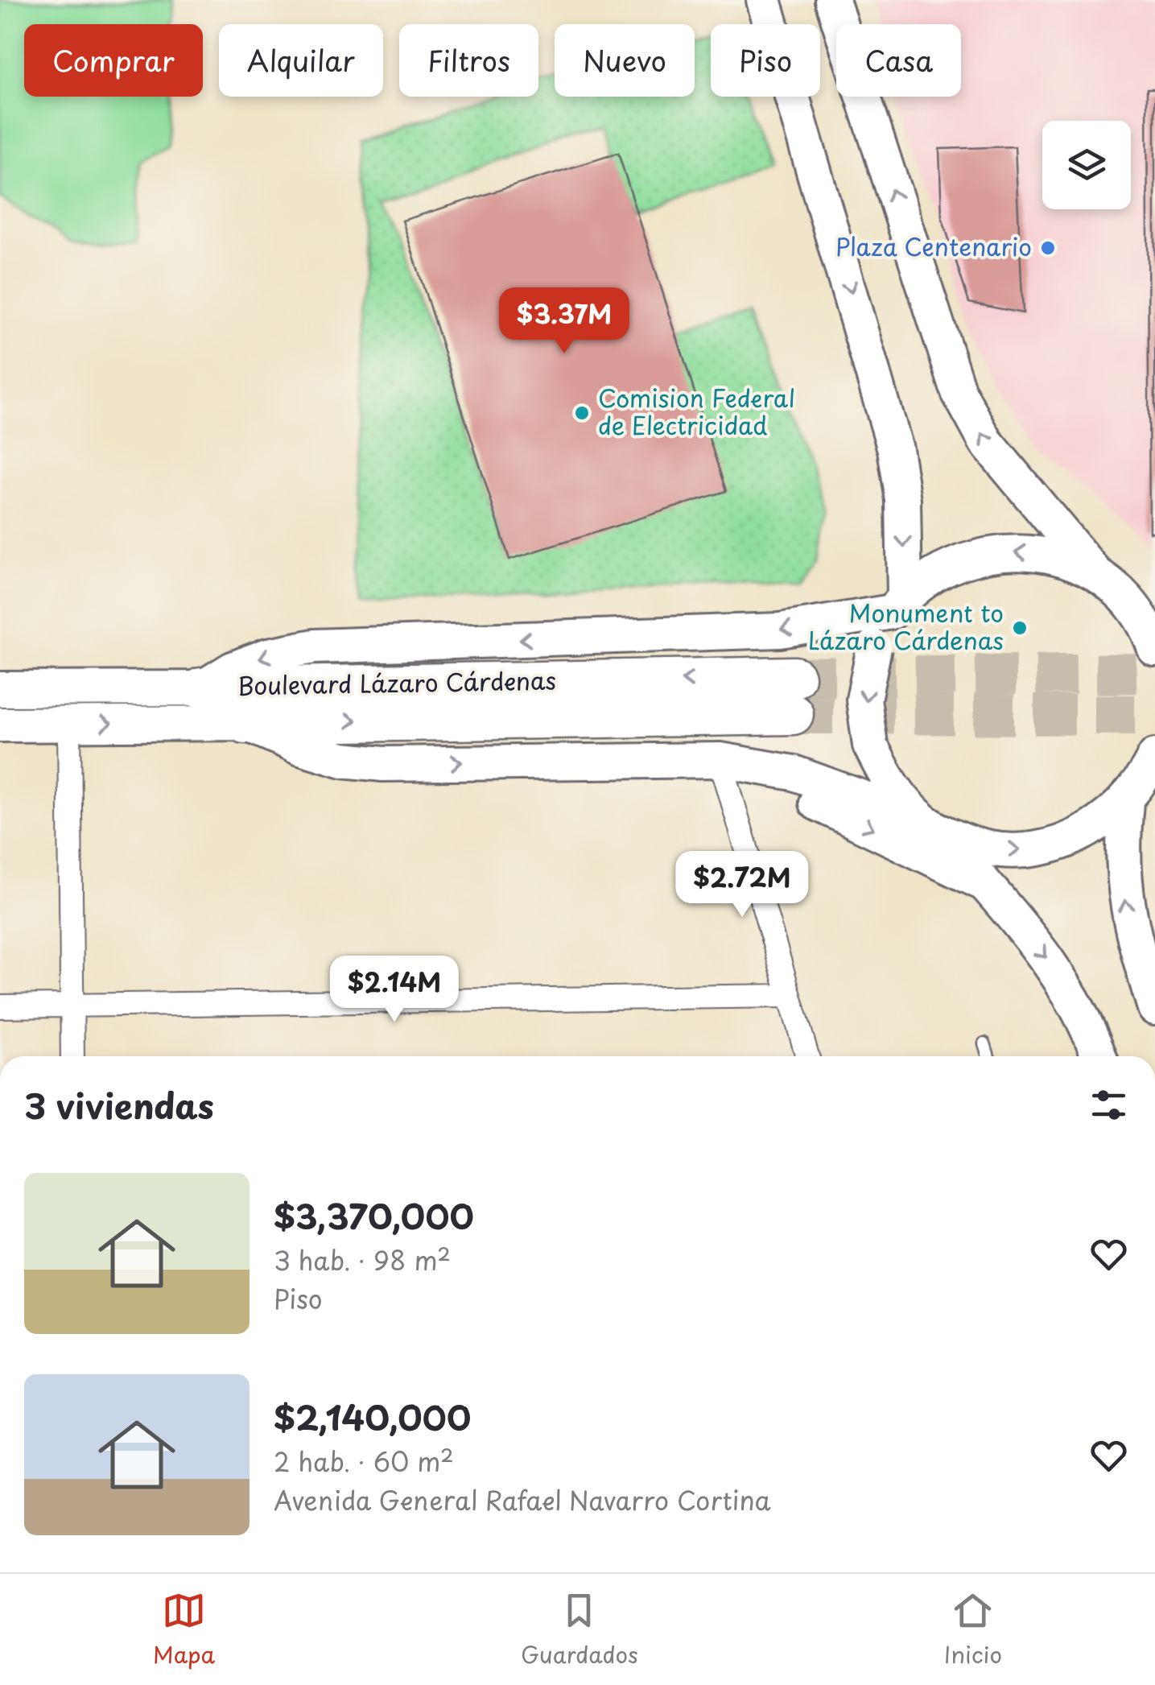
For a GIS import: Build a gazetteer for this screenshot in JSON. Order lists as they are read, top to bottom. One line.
{"streets":{"highway":["Boulevard Lázaro Cárdenas"]},"places":["Plaza Centenario","Comision Federal de Electricidad","Monument to Lázaro Cárdenas"],"page":{"chip":["Comprar","Alquilar","Filtros","Nuevo","Piso","Casa"],"price":["$3.37M","$2.72M","$2.14M"],"heading":"3 viviendas","list":[{"name":"$3,370,000","note":"3 hab. · 98 m² · Piso"},{"name":"$2,140,000","note":"2 hab. · 60 m² · Avenida General Rafael Navarro Cortina"}],"tabs":["Mapa","Guardados","Inicio"]}}
